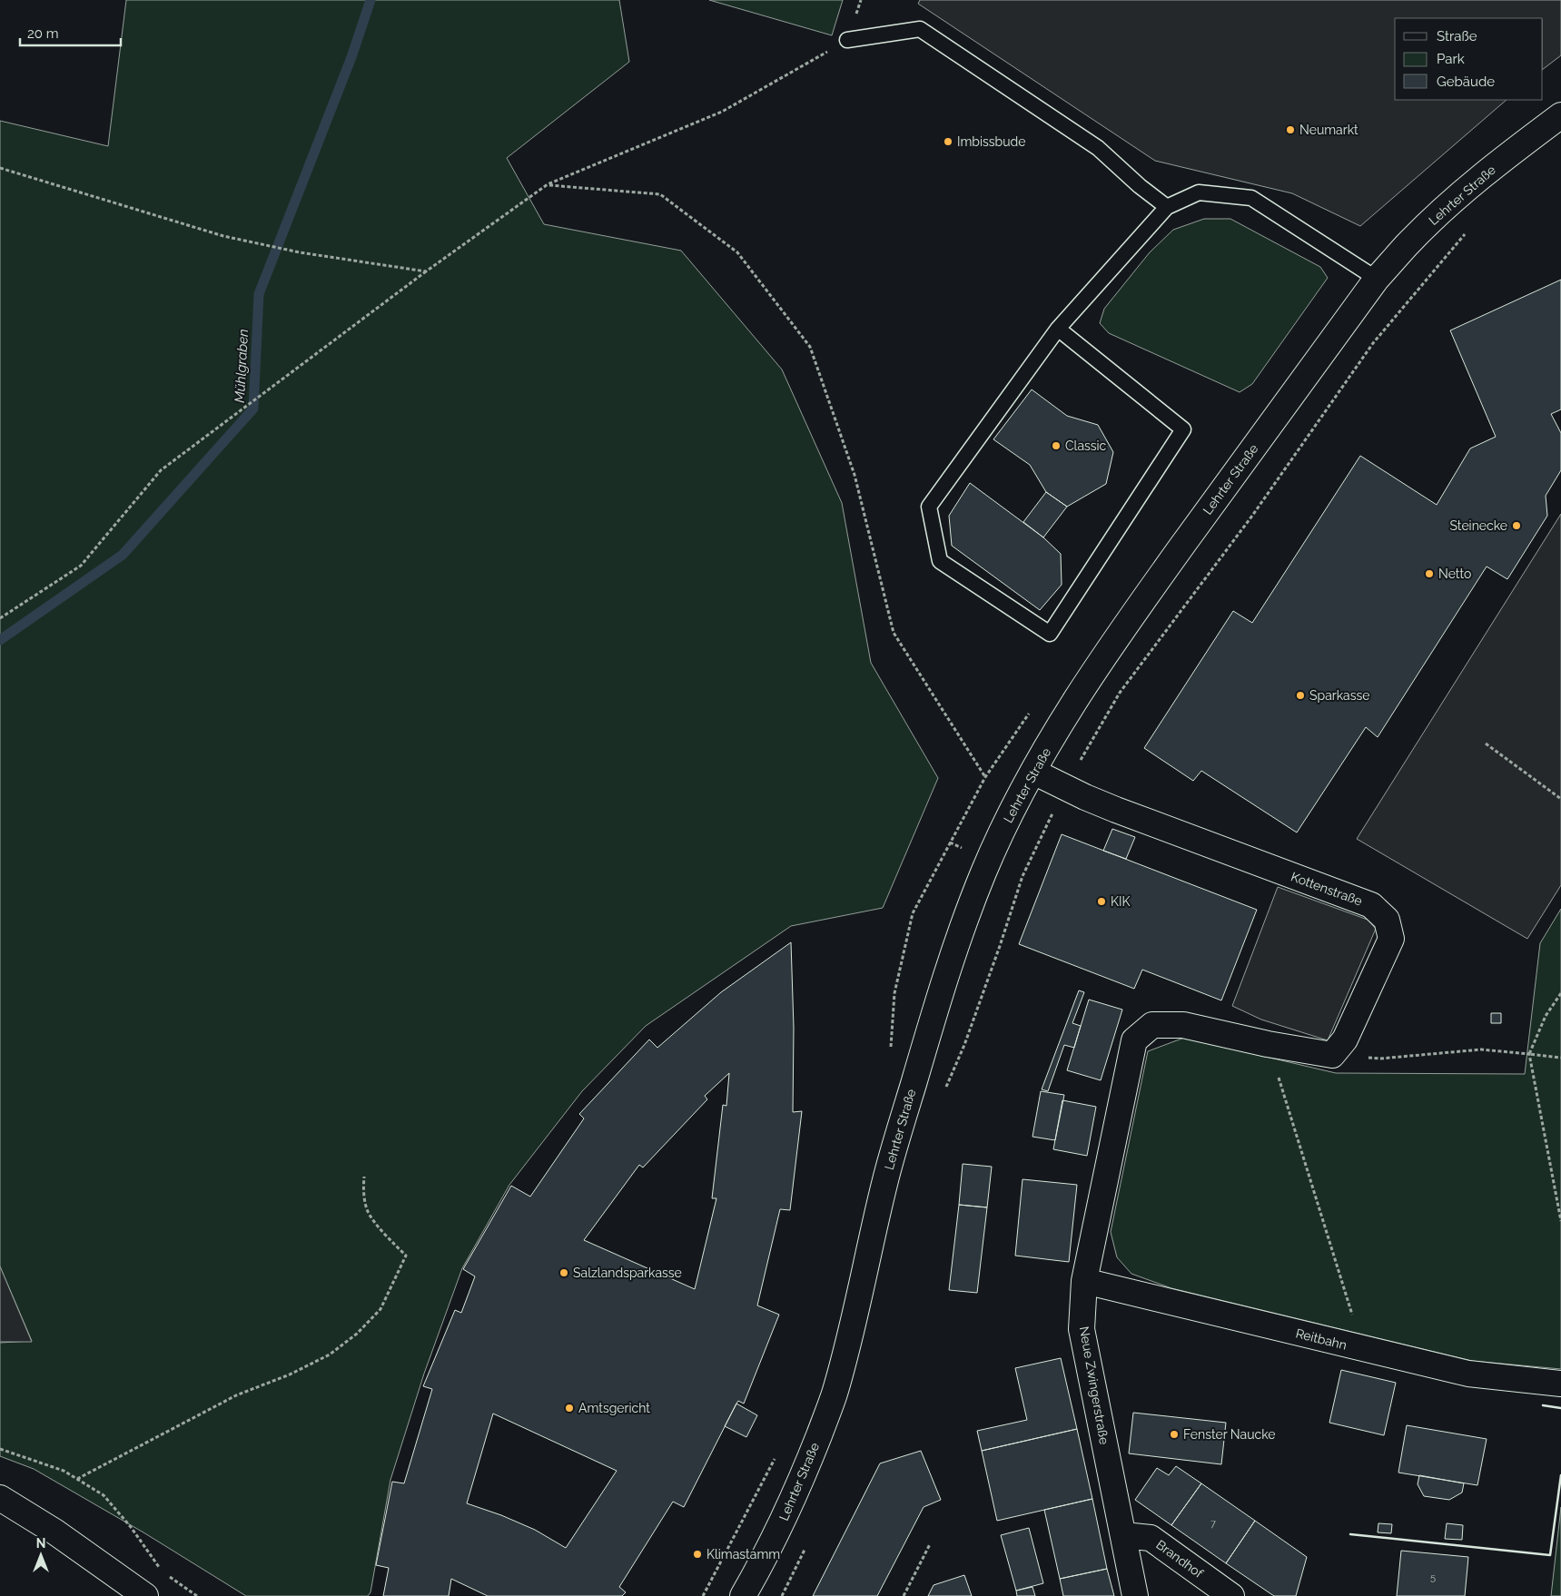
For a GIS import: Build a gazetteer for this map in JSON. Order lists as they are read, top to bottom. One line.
{"streets":{"street":["Lehrter Straße","Kottenstraße","Reitbahn","Neue Zwingerstraße","Brandhof"]},"crossings":[["Lehrter Straße","Kottenstraße"],["Reitbahn","Neue Zwingerstraße"],["Neue Zwingerstraße","Brandhof"]],"water":["Mühlgraben"],"places":["Neumarkt","Imbissbude","Classic","Steinecke","Netto","Sparkasse","KIK","Salzlandsparkasse","Amtsgericht","Fenster Naucke","Klimastamm"],"house_numbers":["7","5"],"legend":["Straße","Park","Gebäude"],"scale_bar":"20 m","north":"top"}
